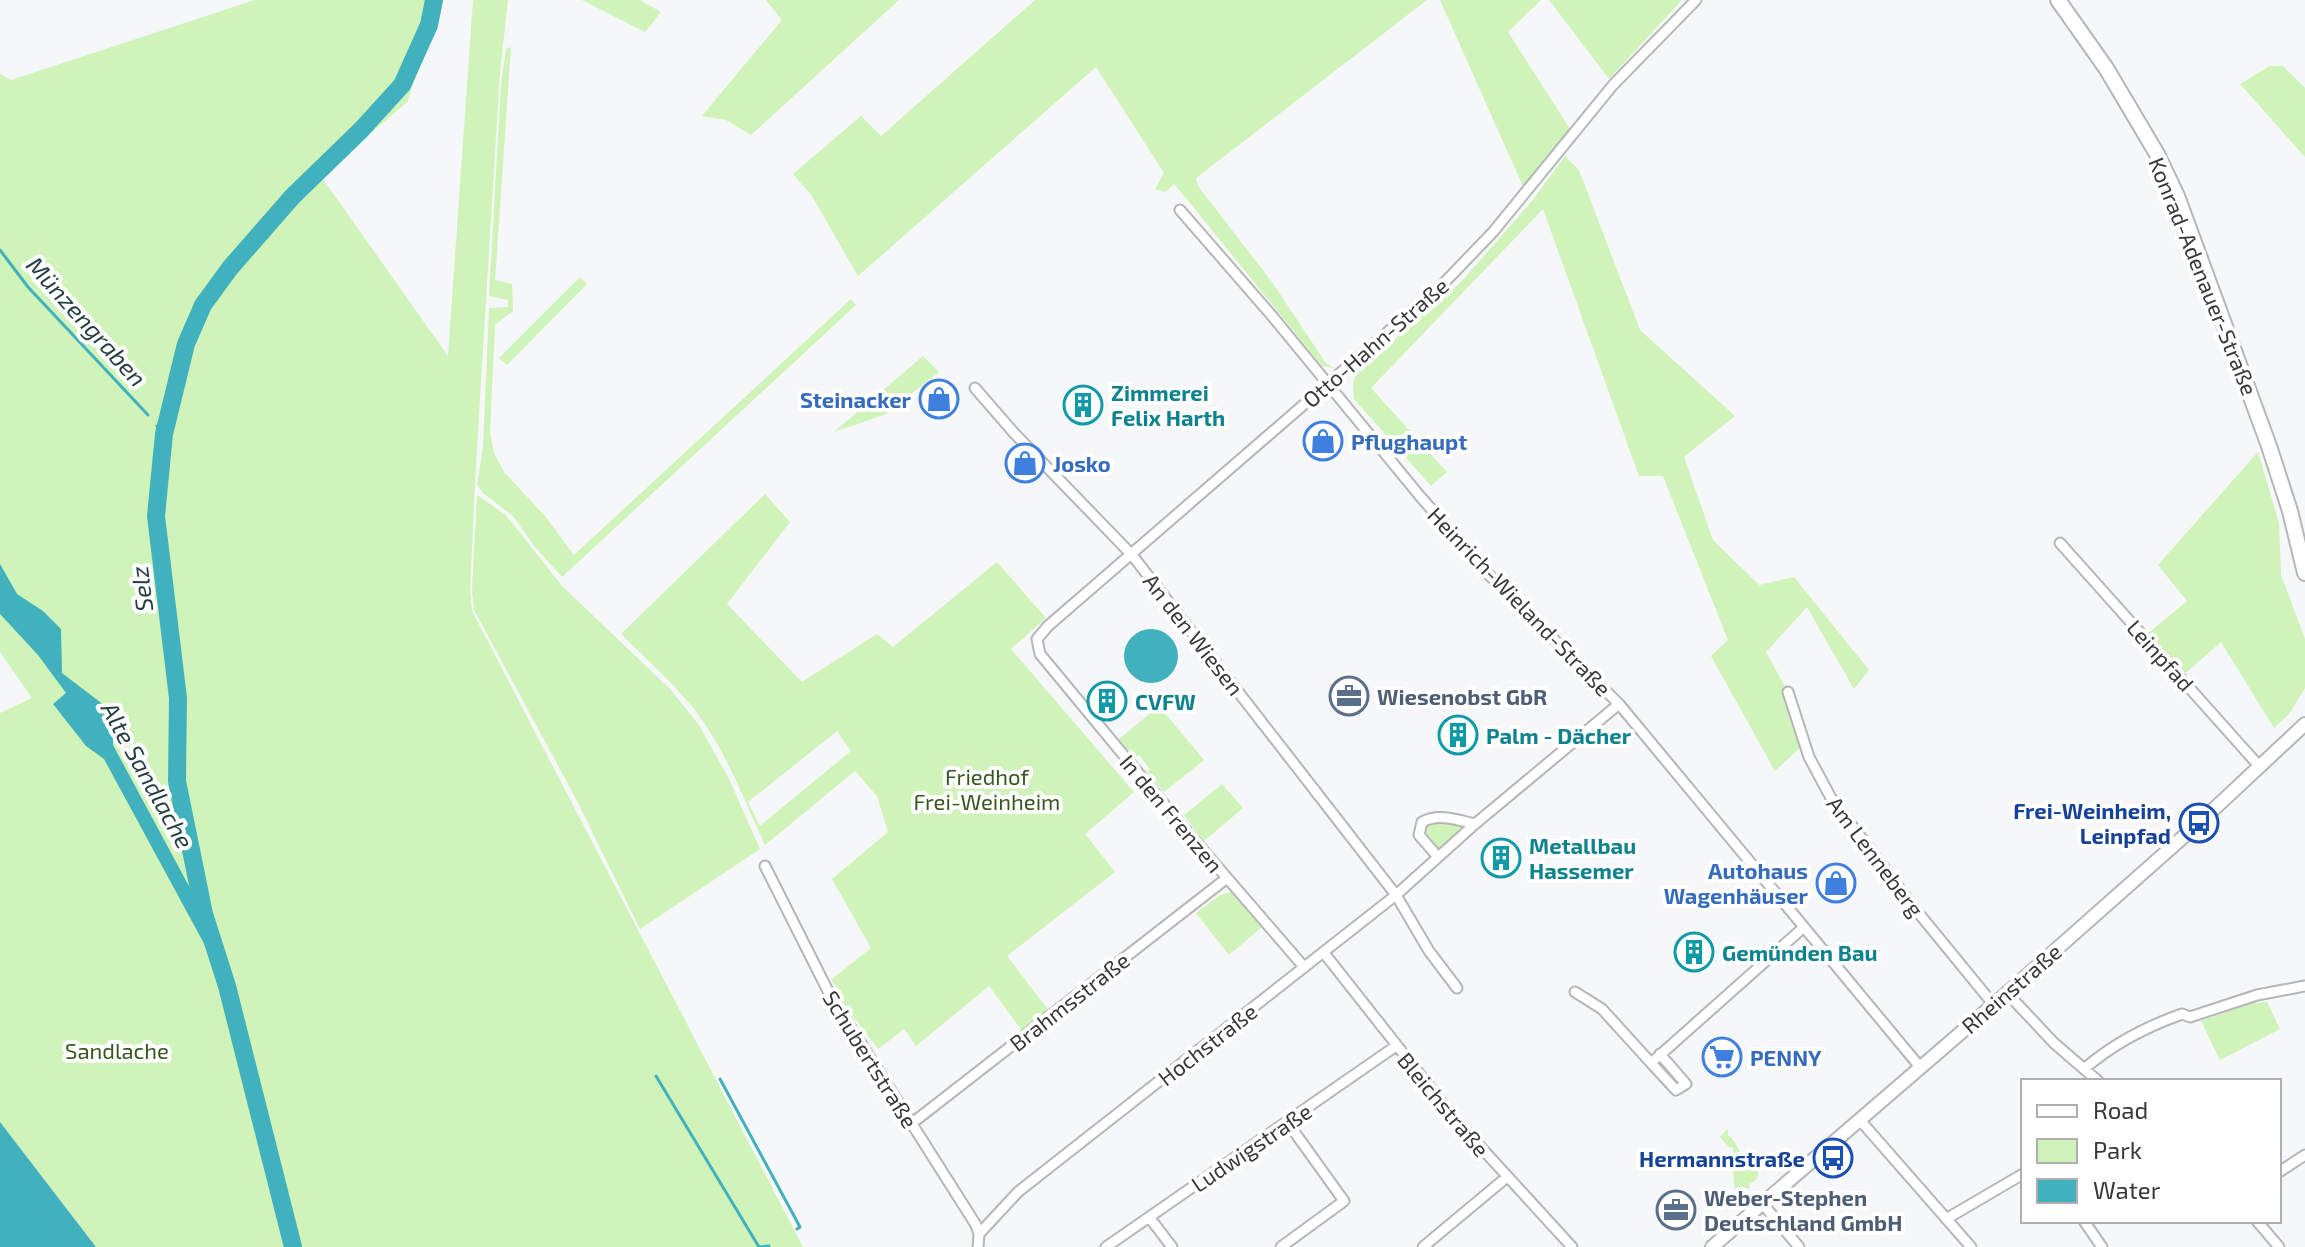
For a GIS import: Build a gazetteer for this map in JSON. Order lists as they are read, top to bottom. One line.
{"streets":{"main road":["Konrad-Adenauer-Straße"],"street":["Otto-Hahn-Straße","Heinrich-Wieland-Straße","An den Wiesen","Leinpfad","In den Frenzen","Am Lenneberg","Rheinstraße","Brahmsstraße","Hochstraße","Schubertstraße","Bleichstraße","Ludwigstraße"]},"crossings":[["Otto-Hahn-Straße","Heinrich-Wieland-Straße"],["Otto-Hahn-Straße","An den Wiesen"],["Otto-Hahn-Straße","In den Frenzen"],["Heinrich-Wieland-Straße","Rheinstraße"],["Heinrich-Wieland-Straße","Hochstraße"],["An den Wiesen","Hochstraße"],["Leinpfad","Rheinstraße"],["In den Frenzen","Brahmsstraße"],["In den Frenzen","Hochstraße"],["Am Lenneberg","Rheinstraße"],["Brahmsstraße","Schubertstraße"],["Hochstraße","Schubertstraße"],["Hochstraße","Bleichstraße"],["Bleichstraße","Ludwigstraße"]],"water":["Münzengraben","Selz","Alte Sandlache"],"parks":["Friedhof Frei-Weinheim","Sandlache"],"places":{"shop":["Steinacker","Pflughaupt","Josko","Autohaus Wagenhäuser"],"building":["Zimmerei Felix Harth","CVFW","Palm - Dächer","Metallbau Hassemer","Gemünden Bau"],"office":["Wiesenobst GbR","Weber-Stephen Deutschland GmbH"],"bus stop":["Frei-Weinheim, Leinpfad","Hermannstraße"],"supermarket":["PENNY"]},"legend":["Road","Park","Water"]}
